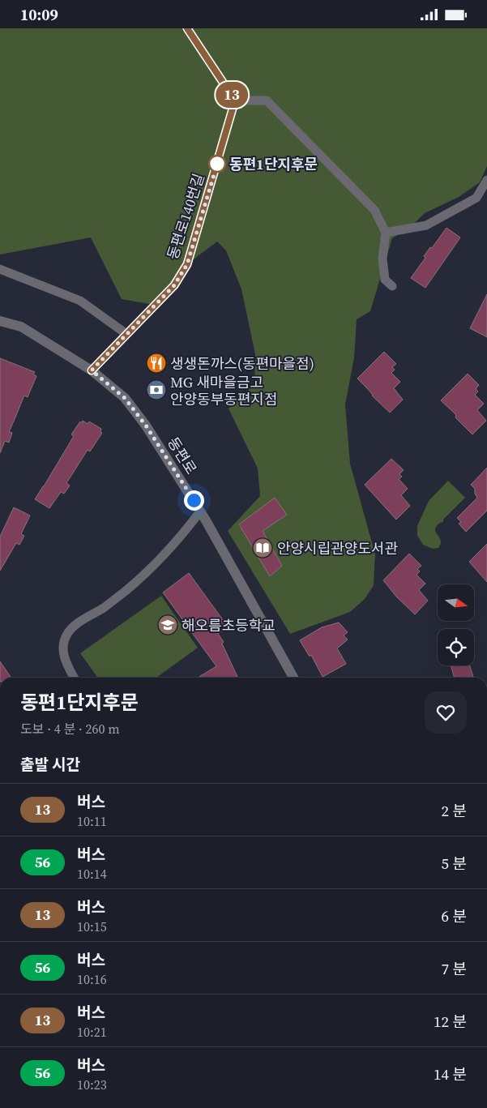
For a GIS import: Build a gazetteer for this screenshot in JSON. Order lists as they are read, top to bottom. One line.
{"streets":{"street":["동편로140번길","동편로"]},"crossings":[["동편로140번길","동편로"]],"places":{"other":["동편1단지후문"],"restaurant":["생생돈까스(동편마을점)"],"bank":["MG 새마을금고 안양동부동편지점"],"library":["안양시립관양도서관"],"school or university":["해오름초등학교"]},"lines":["bus line 13"],"north":"right","page":{"status":"10:09","on_map":"13","heading":[["동편1단지후문","도보 · 4 분 · 260 m"],"출발 시간"],"list":[{"mark":"13","name":"버스","note":"10:11","value":"2 분"},{"mark":"56","name":"버스","note":"10:14","value":"5 분"},{"mark":"13","name":"버스","note":"10:15","value":"6 분"},{"mark":"56","name":"버스","note":"10:16","value":"7 분"},{"mark":"13","name":"버스","note":"10:21","value":"12 분"},{"mark":"56","name":"버스","note":"10:23","value":"14 분"}]}}
